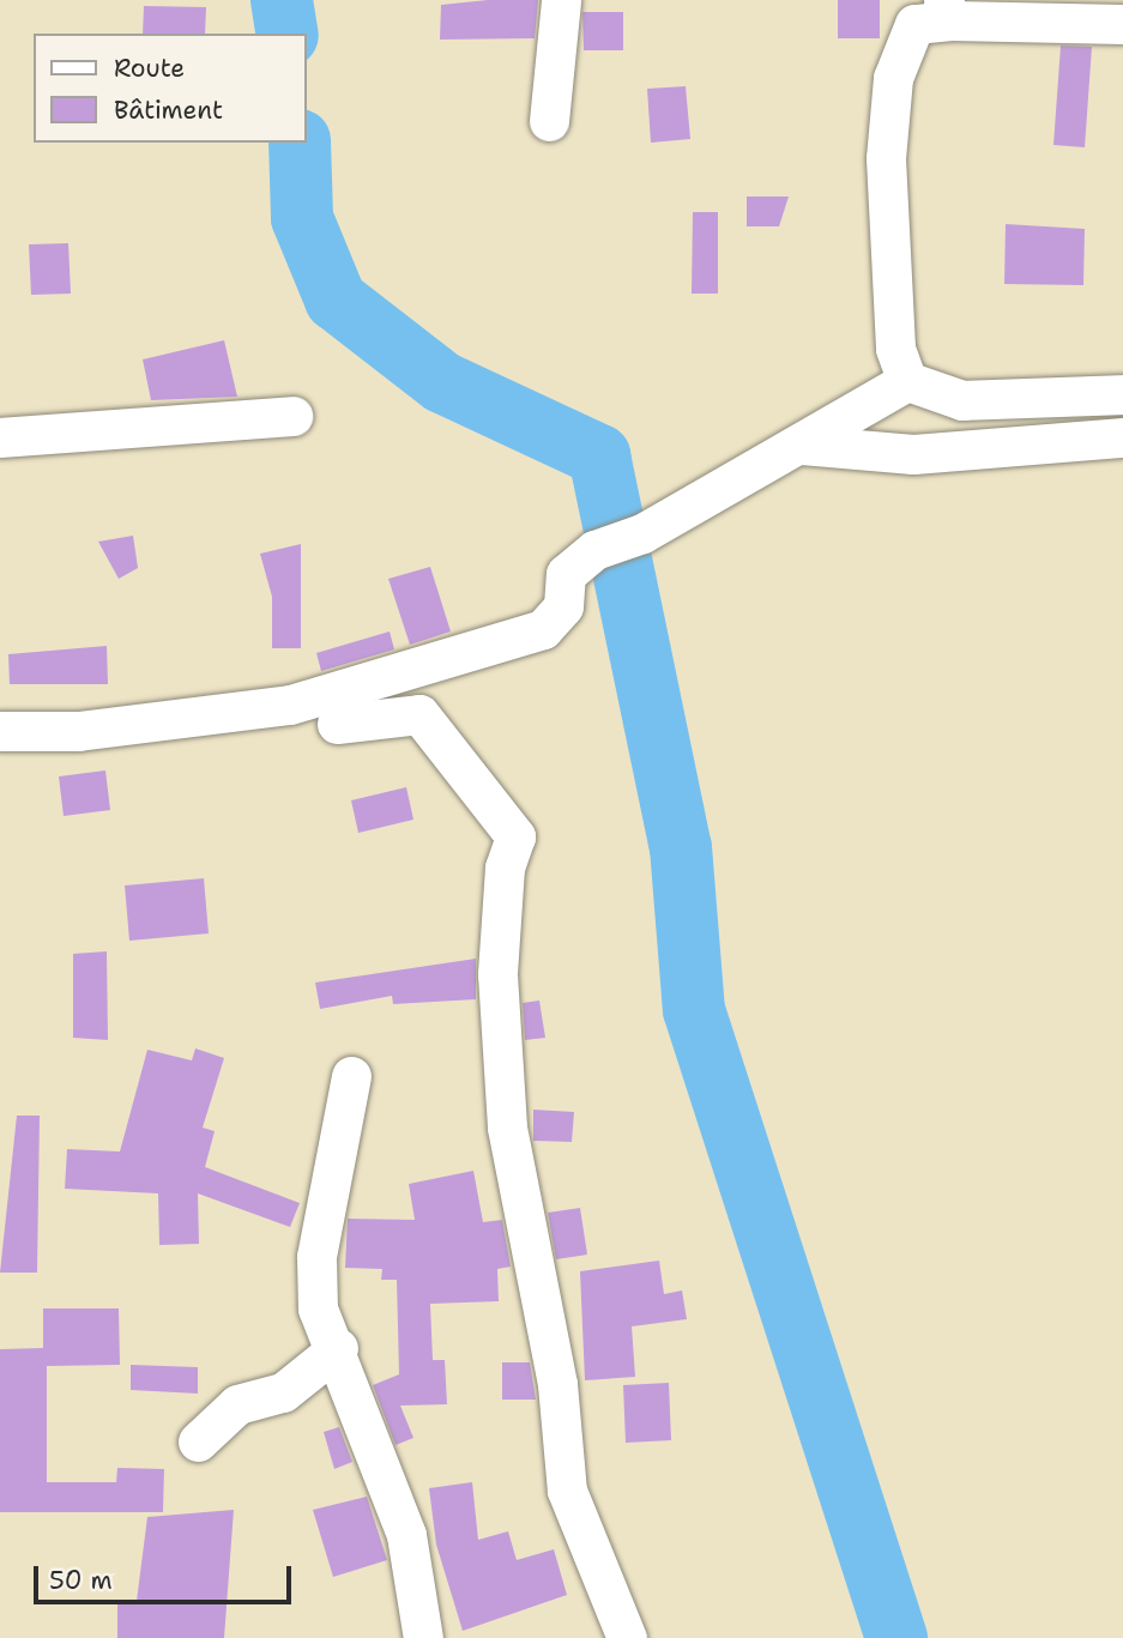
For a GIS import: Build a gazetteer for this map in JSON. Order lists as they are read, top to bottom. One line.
{"legend":["Route","Bâtiment"],"scale_bar":"50 m"}
